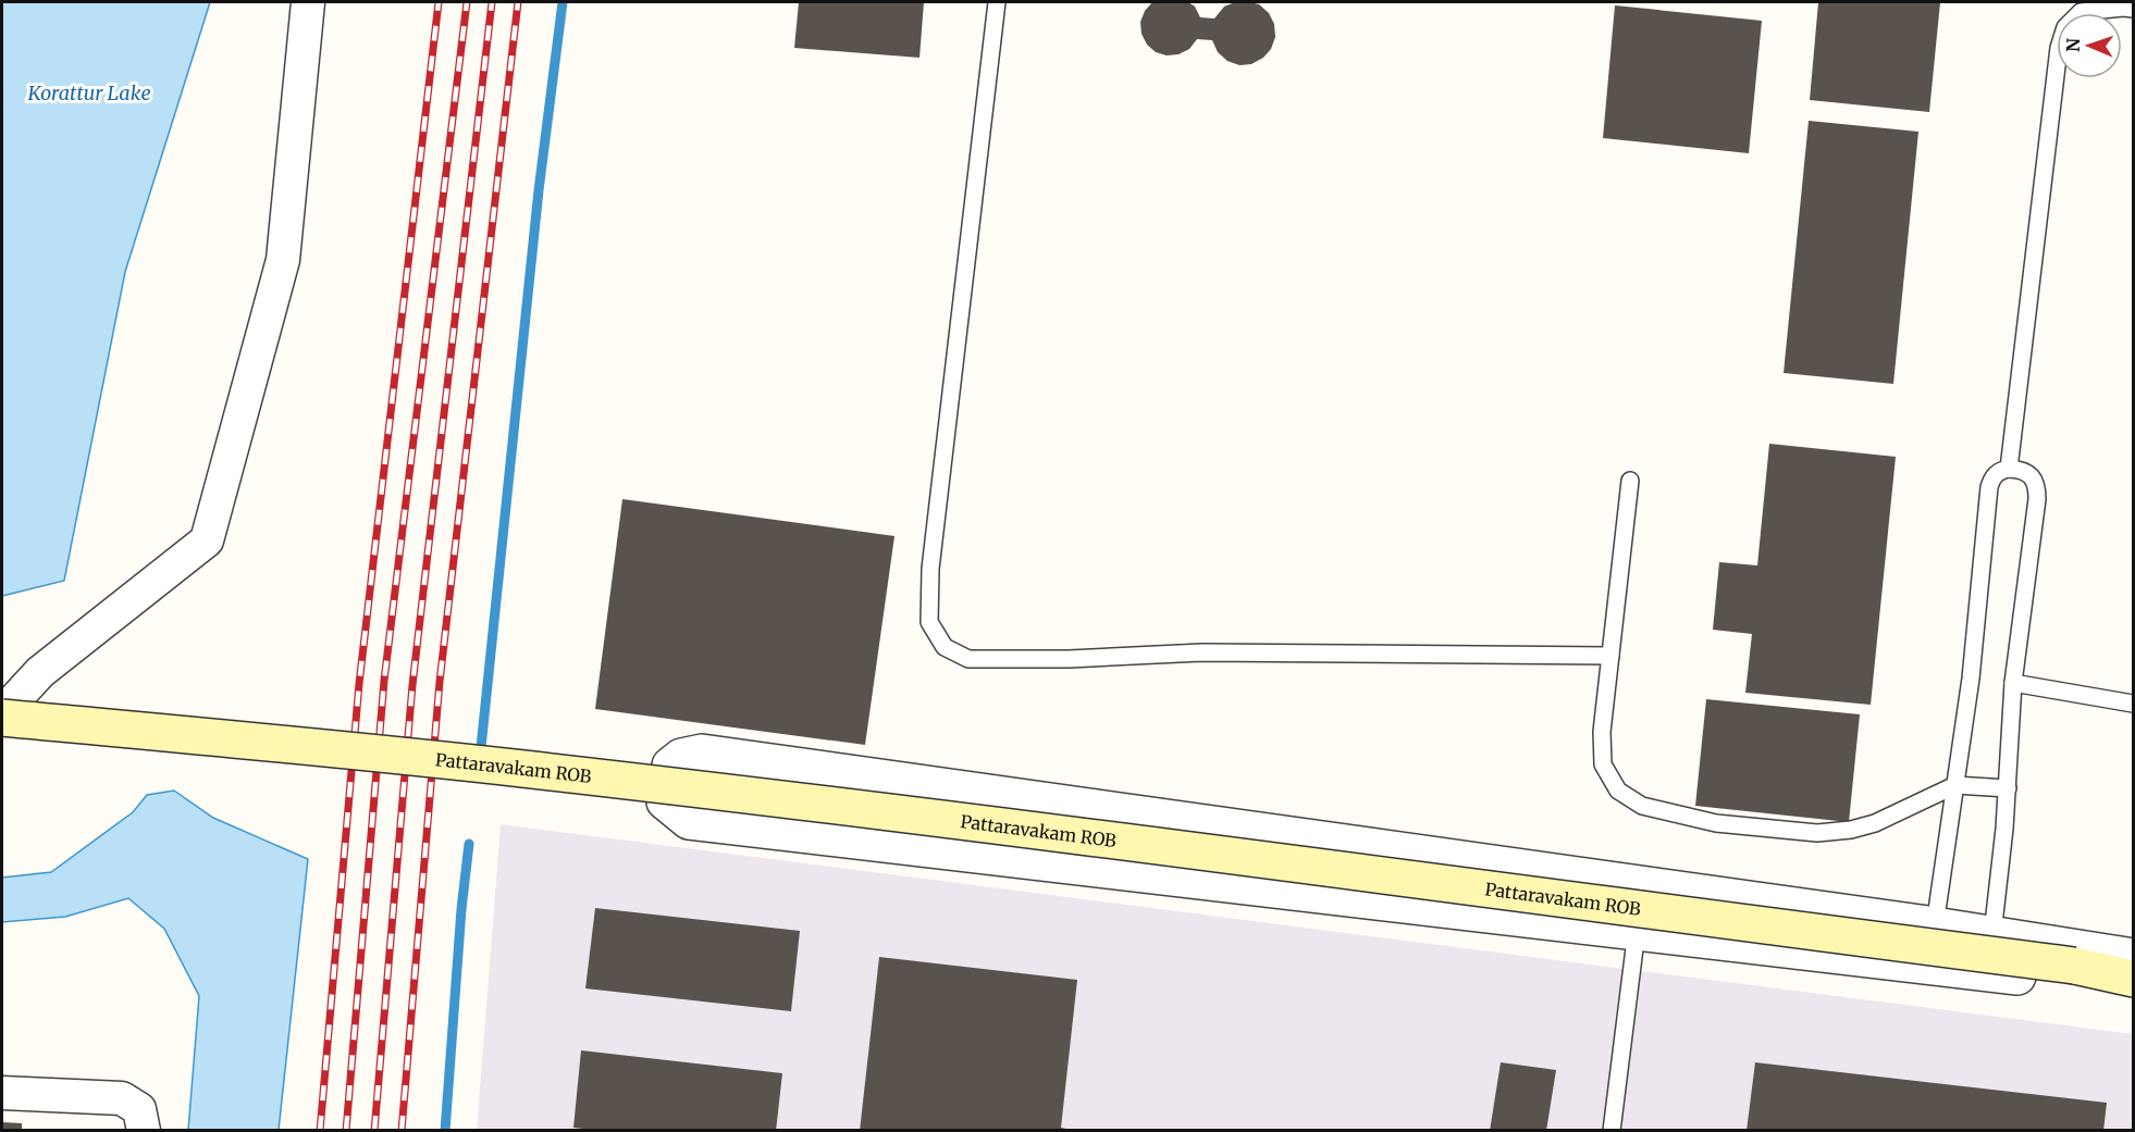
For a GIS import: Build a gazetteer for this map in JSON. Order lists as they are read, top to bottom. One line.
{"streets":{"main road":["Pattaravakam ROB"]},"water":["Korattur Lake"],"north":"left"}
